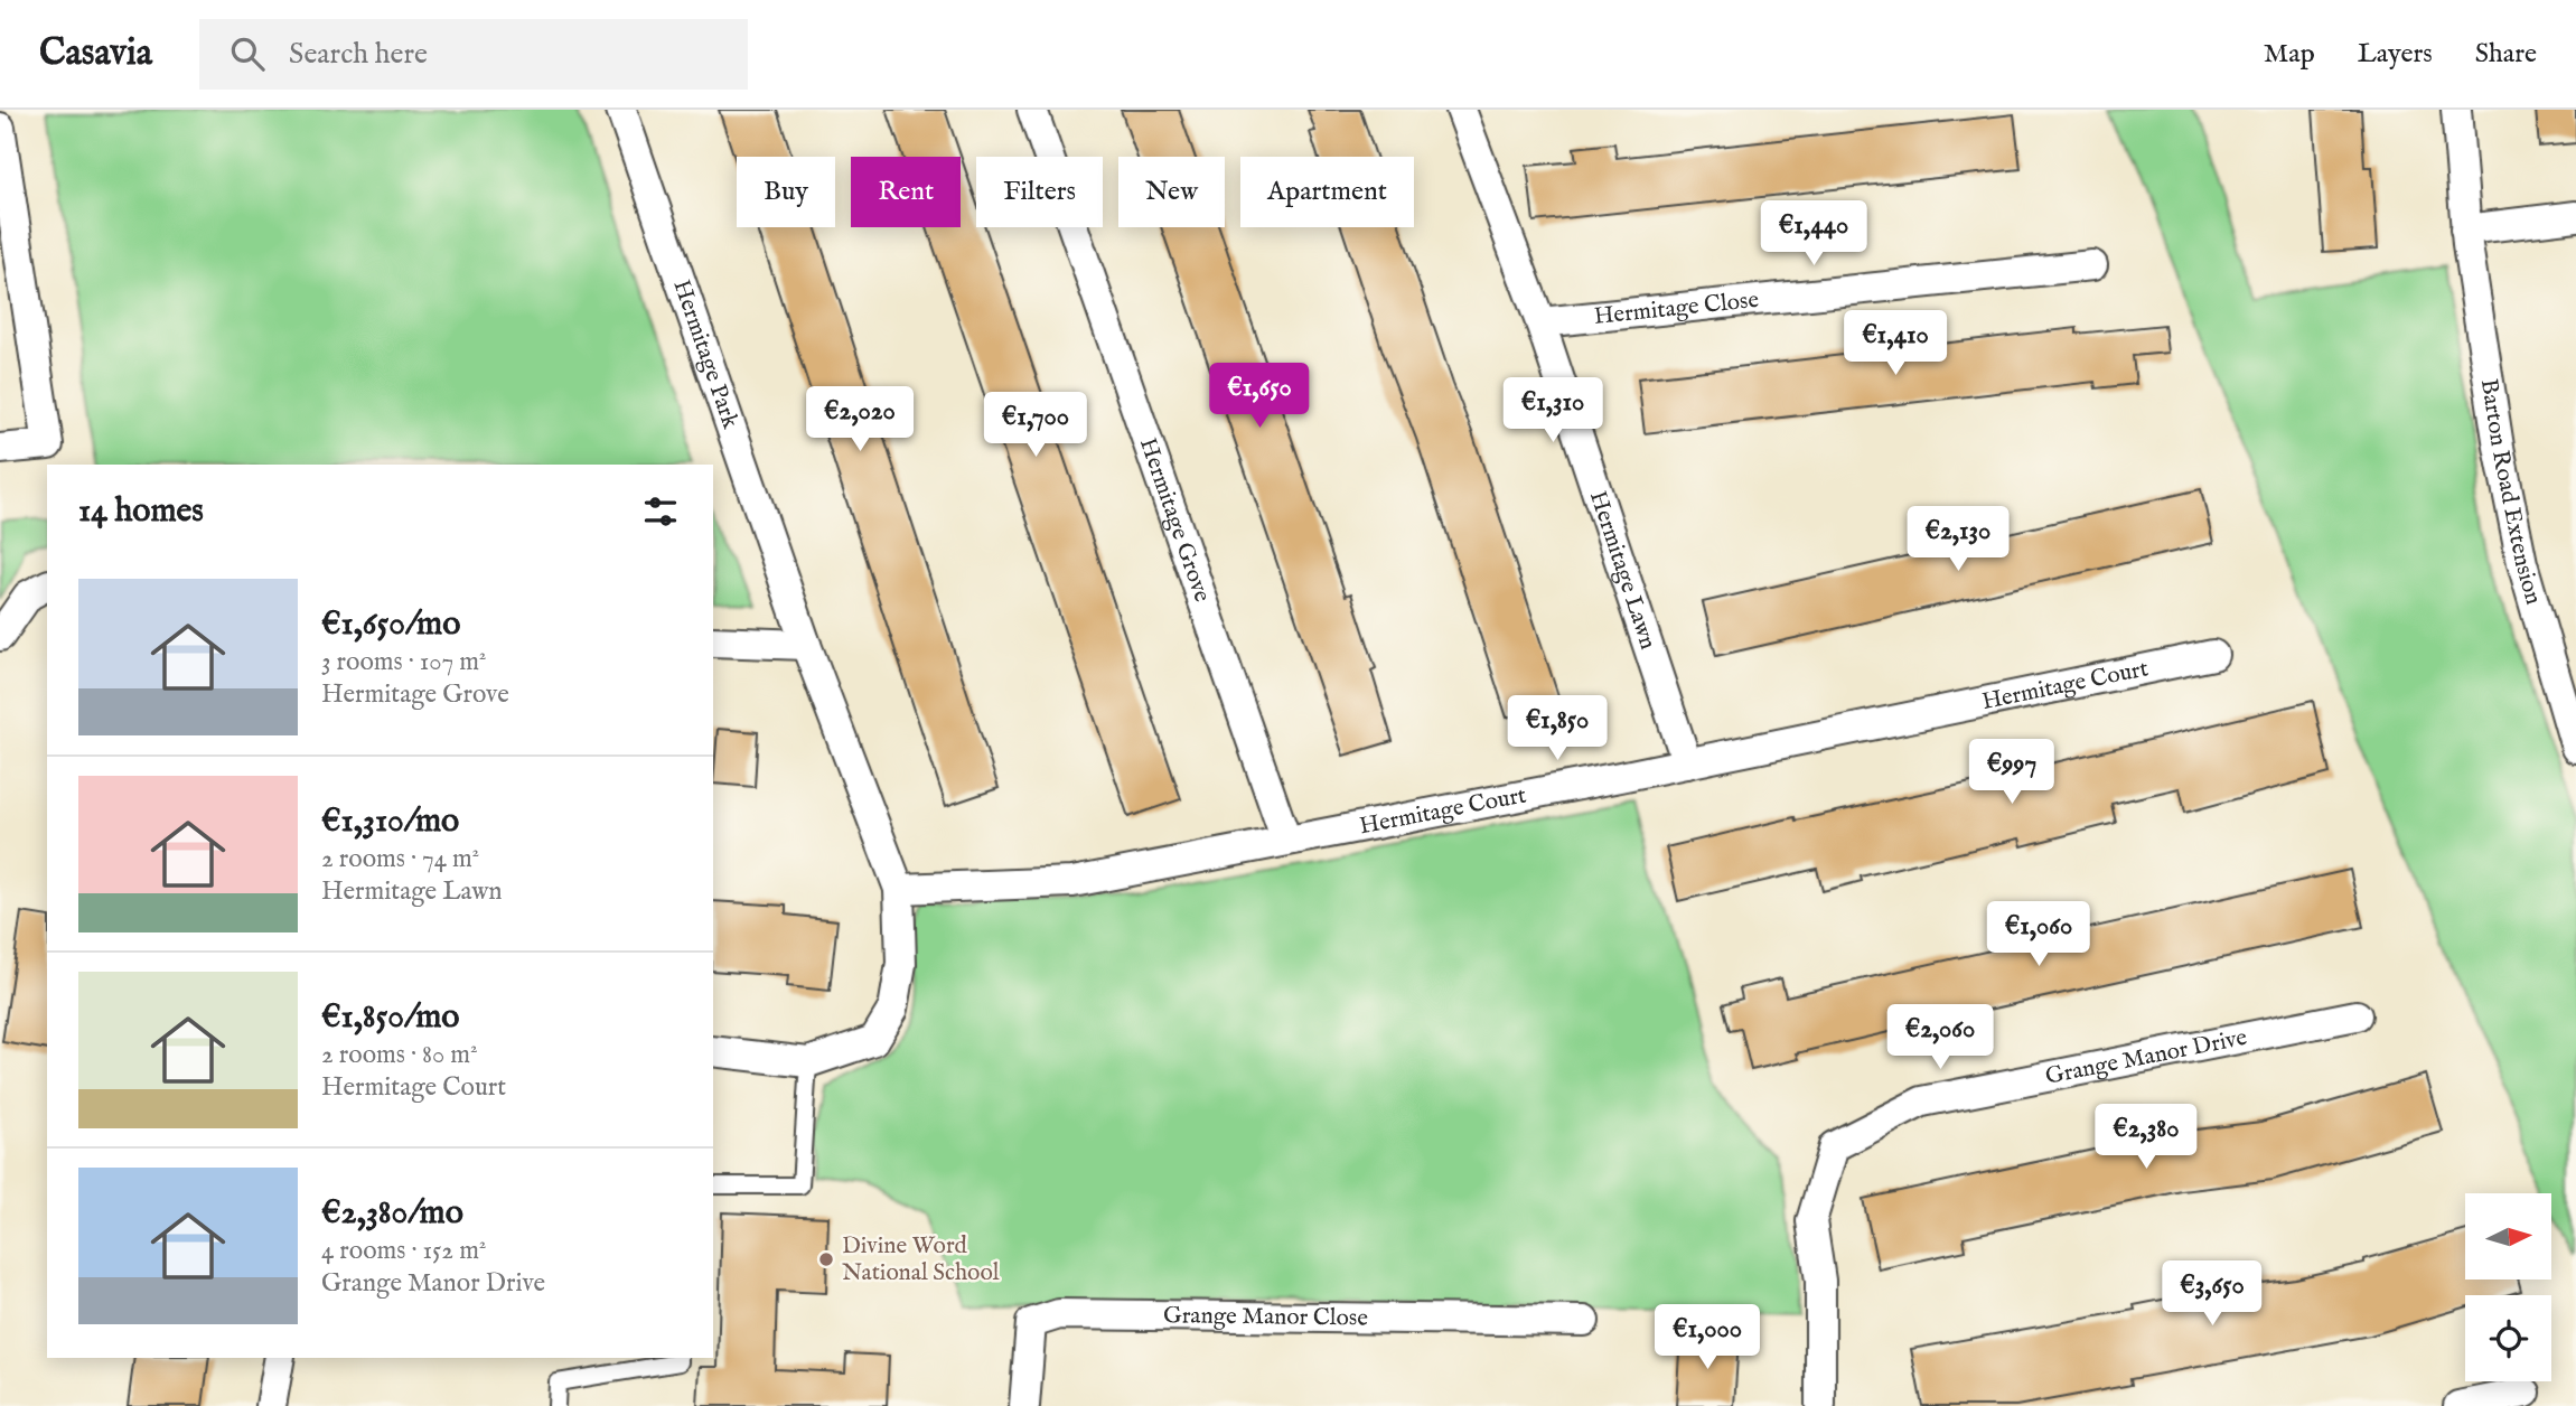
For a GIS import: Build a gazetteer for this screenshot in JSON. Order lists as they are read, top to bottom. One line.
{"streets":{"street":["Hermitage Close","Hermitage Park","Barton Road Extension","Hermitage Grove","Hermitage Lawn","Hermitage Court","Grange Manor Drive","Grange Manor Close"]},"crossings":[["Hermitage Close","Hermitage Lawn"],["Hermitage Park","Hermitage Court"],["Hermitage Grove","Hermitage Court"],["Hermitage Lawn","Hermitage Court"]],"places":["Divine Word National School"],"north":"right","page":{"header":"Casavia","search":"Search here","nav":["Map","Layers","Share"],"chip":["Buy","Rent","Filters","New","Apartment"],"price":["€1,440","€1,410","€1,650","€1,310","€2,020","€1,700","€2,130","€1,850","€997","€1,060","€2,060","€2,380","€3,650","€1,000"],"heading":"14 homes","list":[{"name":"€1,650/mo","note":"3 rooms · 107 m² · Hermitage Grove"},{"name":"€1,310/mo","note":"2 rooms · 74 m² · Hermitage Lawn"},{"name":"€1,850/mo","note":"2 rooms · 80 m² · Hermitage Court"},{"name":"€2,380/mo","note":"4 rooms · 152 m² · Grange Manor Drive"}]}}
